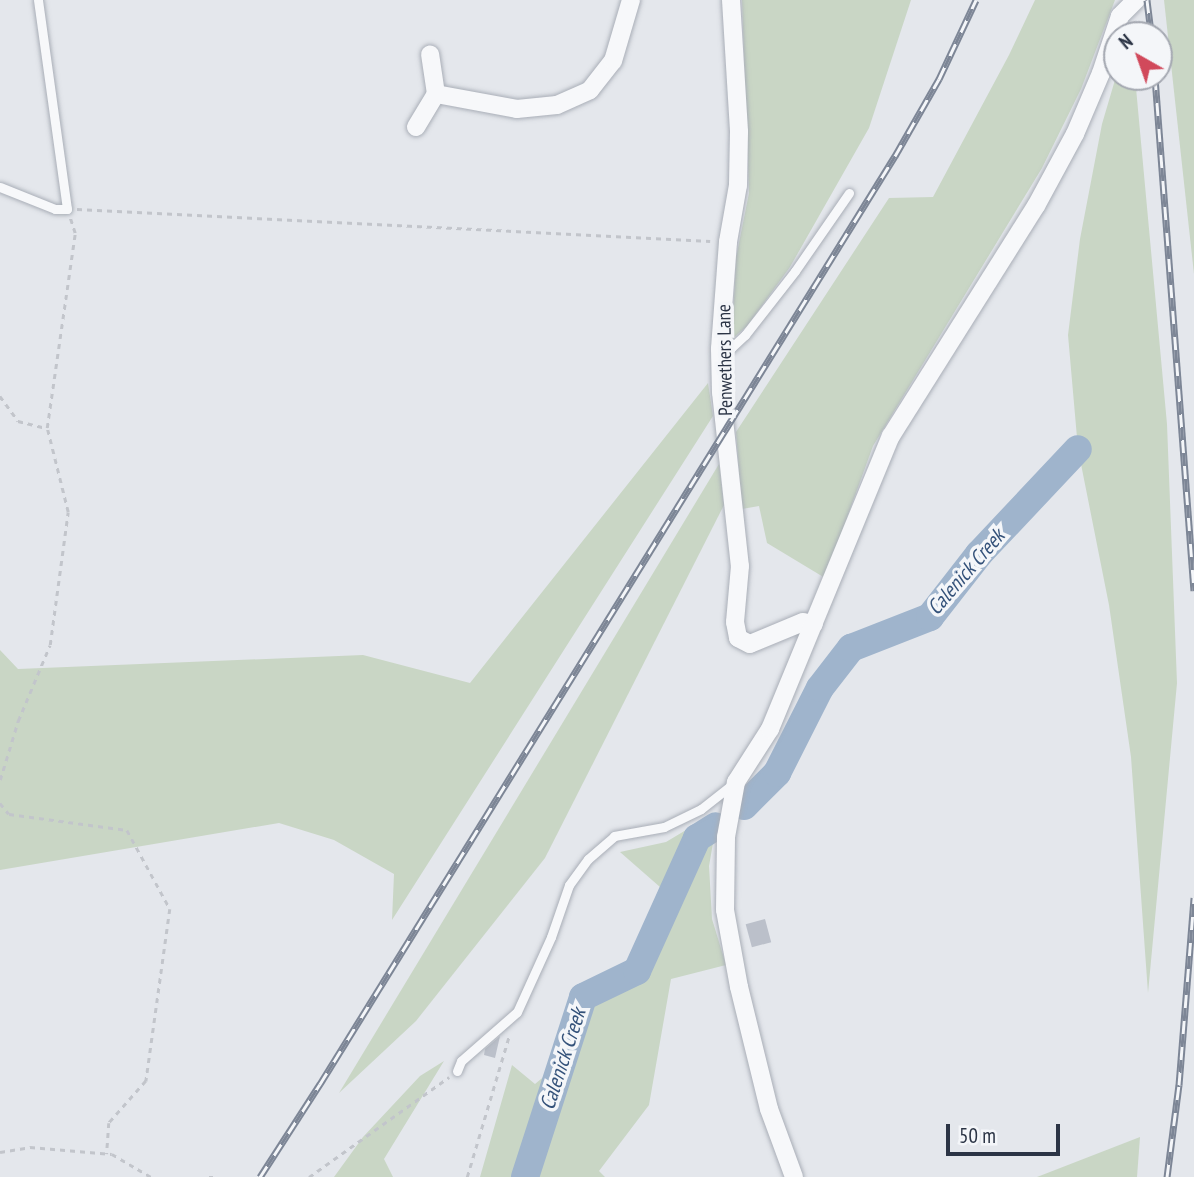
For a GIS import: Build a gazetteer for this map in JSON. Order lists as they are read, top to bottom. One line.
{"streets":{"street":["Penwethers Lane"]},"water":["Calenick Creek"],"scale_bar":"50 m","north":"top left"}
